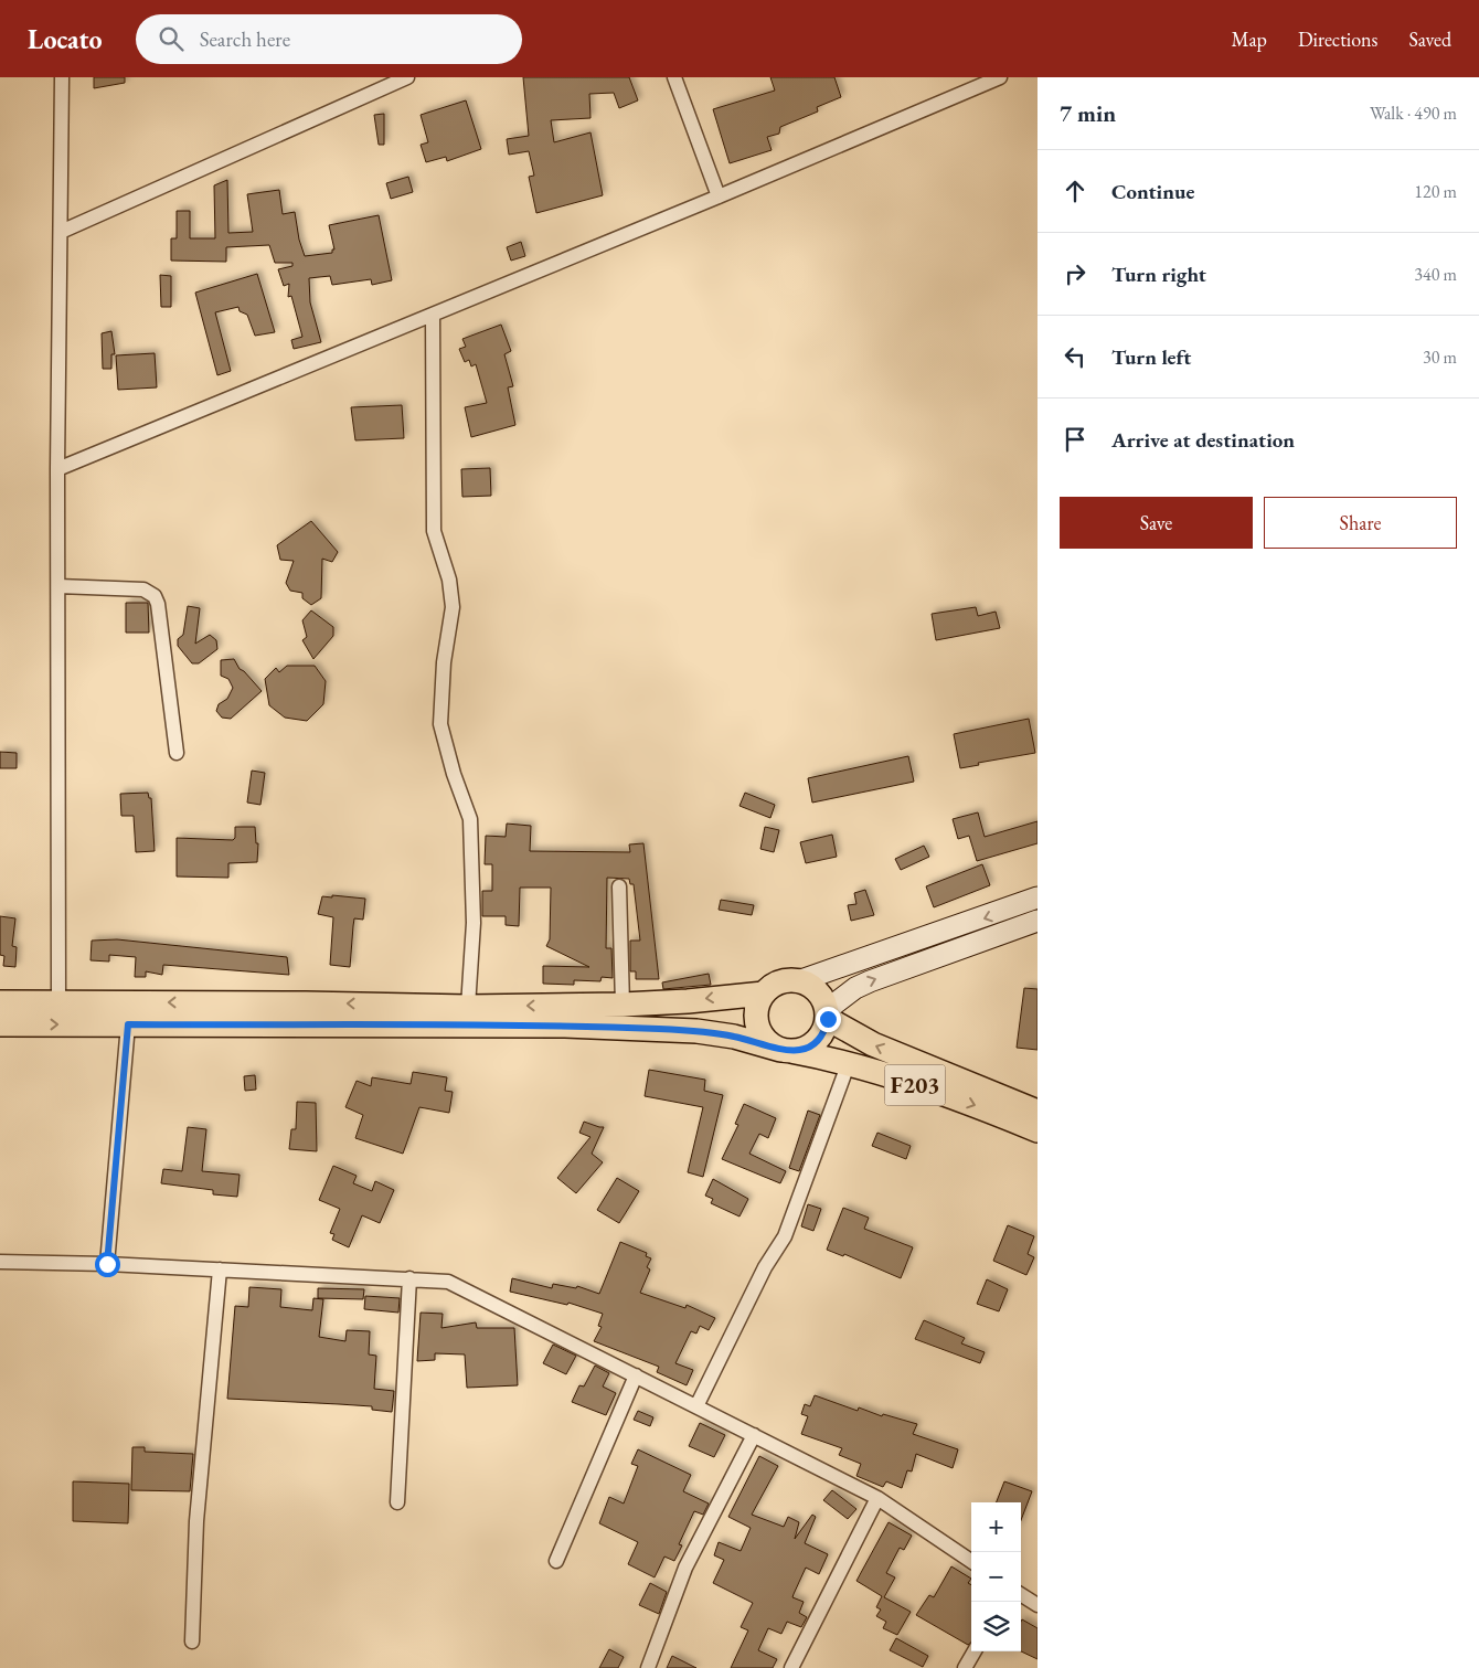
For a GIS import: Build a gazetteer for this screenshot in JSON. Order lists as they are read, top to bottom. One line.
{"streets":{"main road":["F203"]},"page":{"header":"Locato","search":"Search here","nav":["Map","Directions","Saved"],"heading":["7 min","Walk · 490 m"],"list":[["Continue","120 m"],["Turn right","340 m"],["Turn left","30 m"],"Arrive at destination"],"buttons":["Save","Share"],"map_buttons":["+","−"]}}
